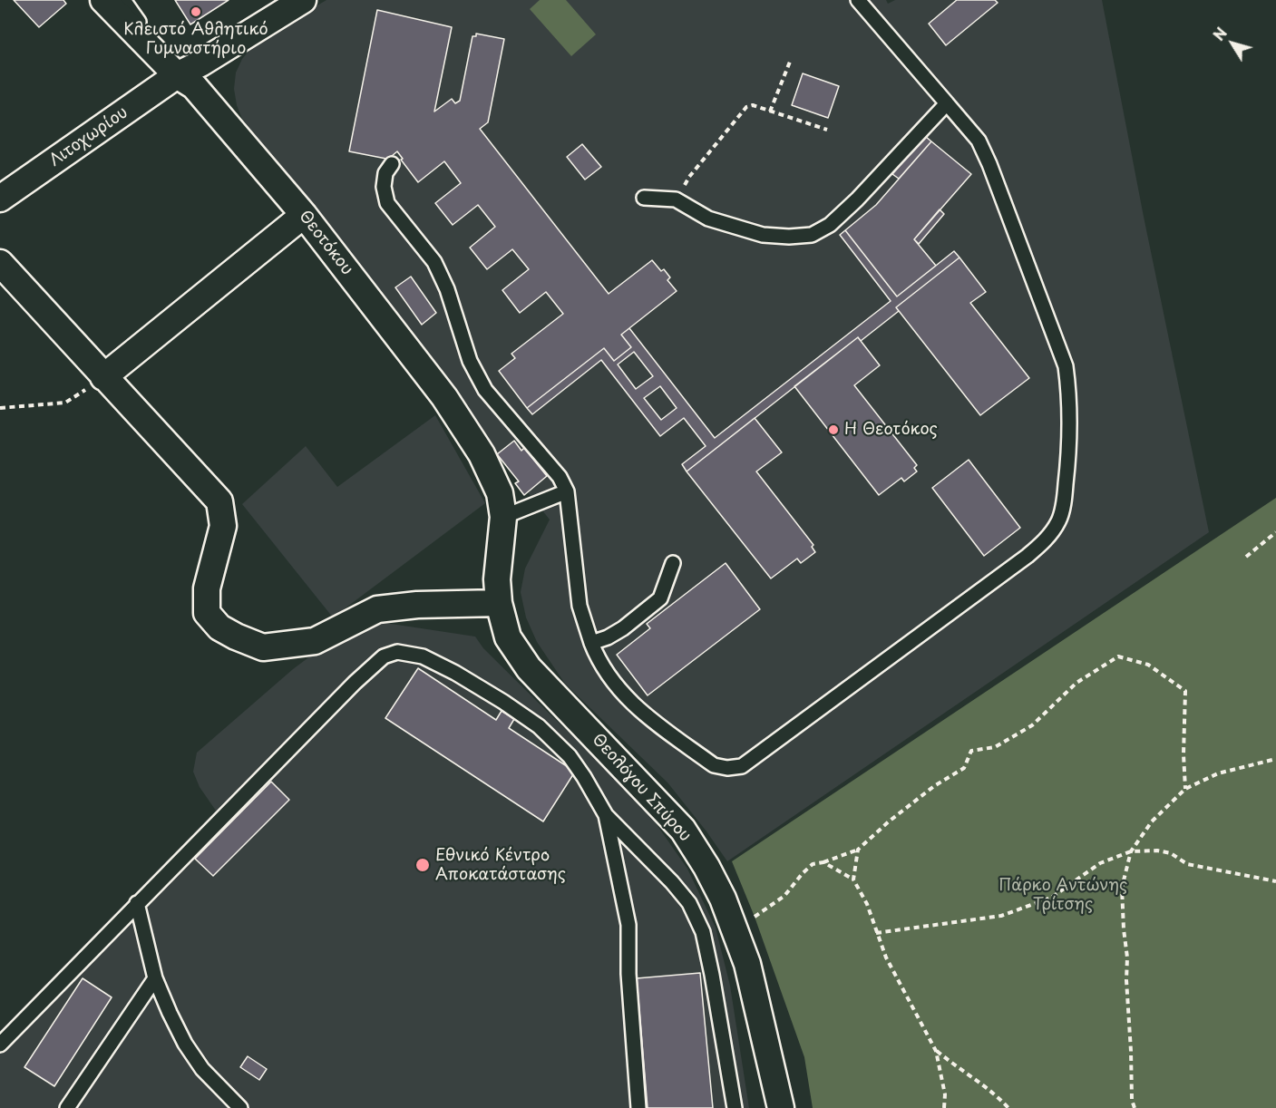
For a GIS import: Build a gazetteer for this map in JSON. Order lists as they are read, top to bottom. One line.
{"streets":{"street":["Λιτοχωρίου","Θεοτόκου","Θεολόγου Σπύρου"]},"crossings":[["Λιτοχωρίου","Θεοτόκου"],["Θεοτόκου","Θεολόγου Σπύρου"]],"parks":["Πάρκο Αντώνης Τρίτσης"],"places":["Κλειστό Αθλητικό Γυμναστήριο","Η Θεοτόκος","Εθνικό Κέντρο Αποκατάστασης"],"north":"top left"}
